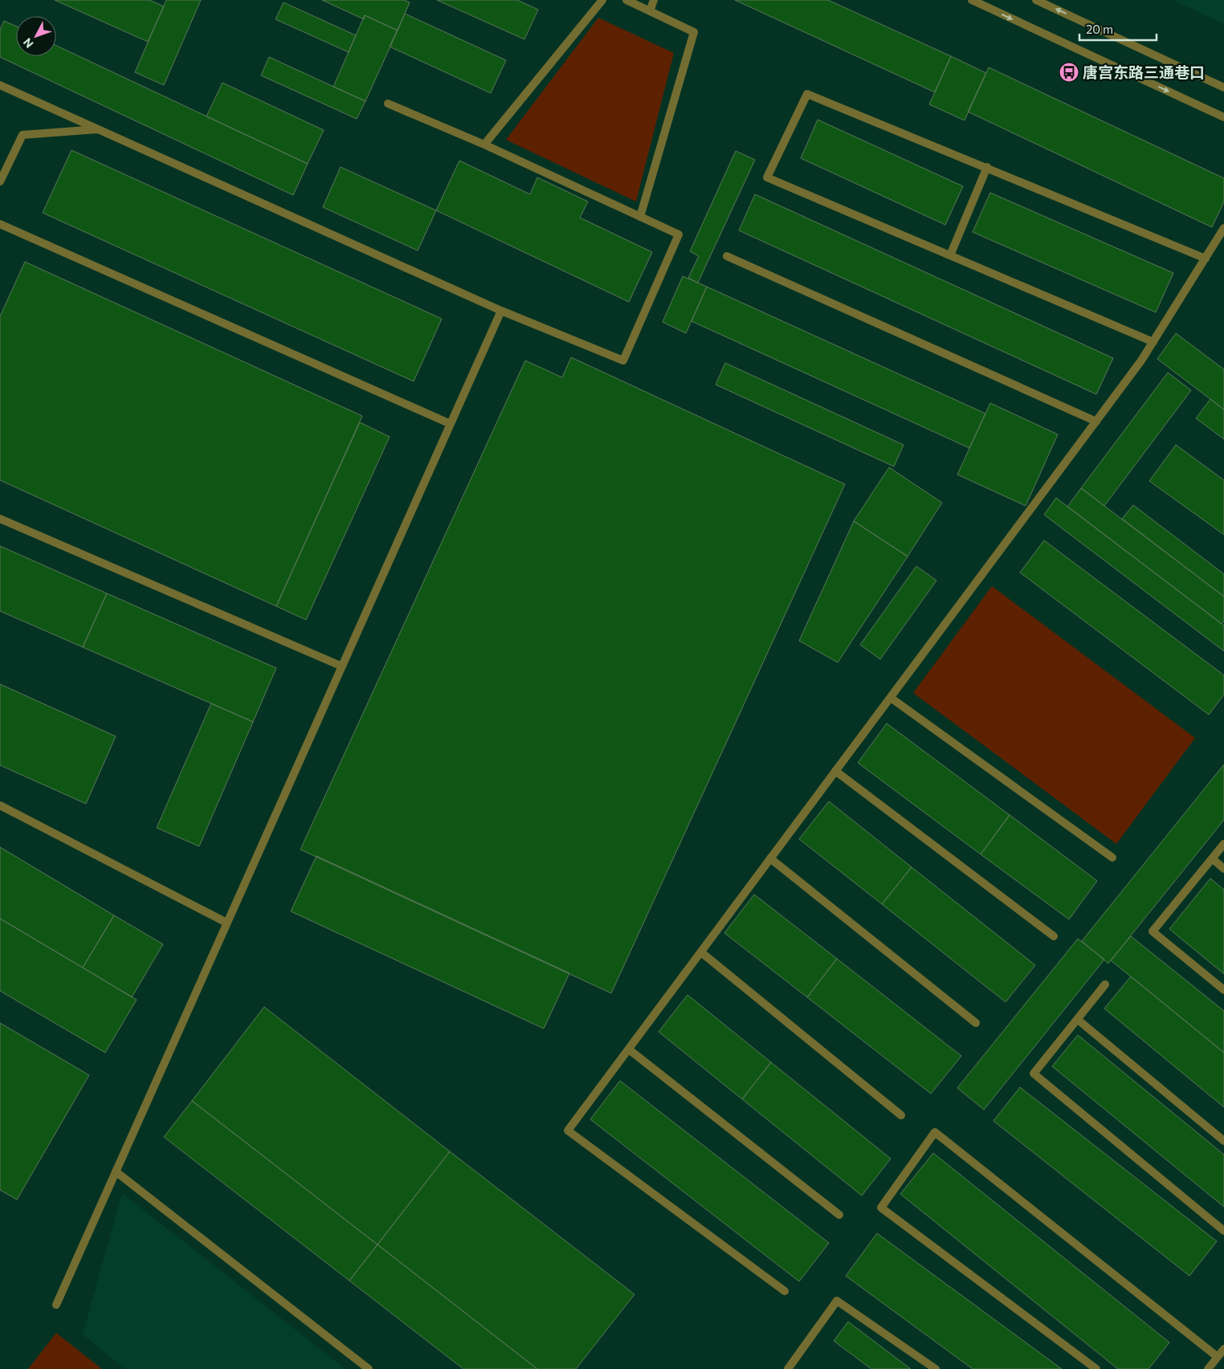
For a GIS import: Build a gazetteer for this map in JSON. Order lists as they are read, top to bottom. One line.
{"places":{"bus stop":["唐宫东路三通巷口"]},"scale_bar":"20 m","north":"bottom left"}
